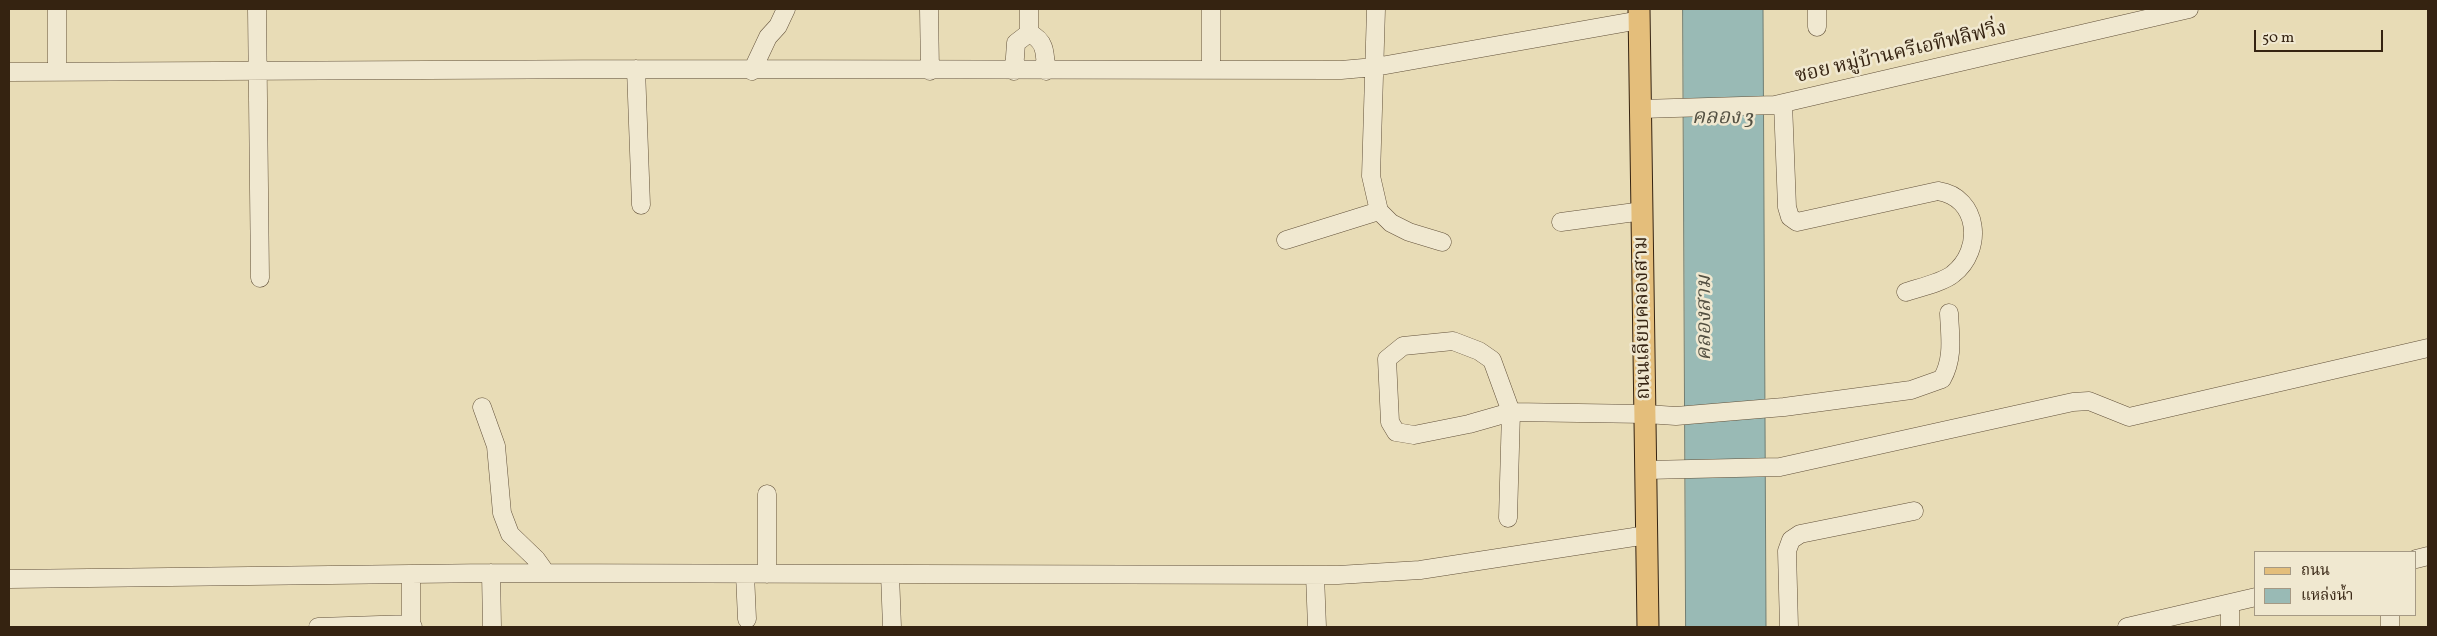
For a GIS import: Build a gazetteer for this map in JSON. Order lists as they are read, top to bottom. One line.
{"streets":{"main road":["ถนนเลียบคลองสาม"],"street":["ซอย หมู่บ้านครีเอทีฟลิฟวิ่ง"]},"crossings":[["ซอย หมู่บ้านครีเอทีฟลิฟวิ่ง","ถนนเลียบคลองสาม"]],"water":["คลอง 3","คลองสาม"],"legend":["ถนน","แหล่งน้ำ"],"scale_bar":"50 m"}
